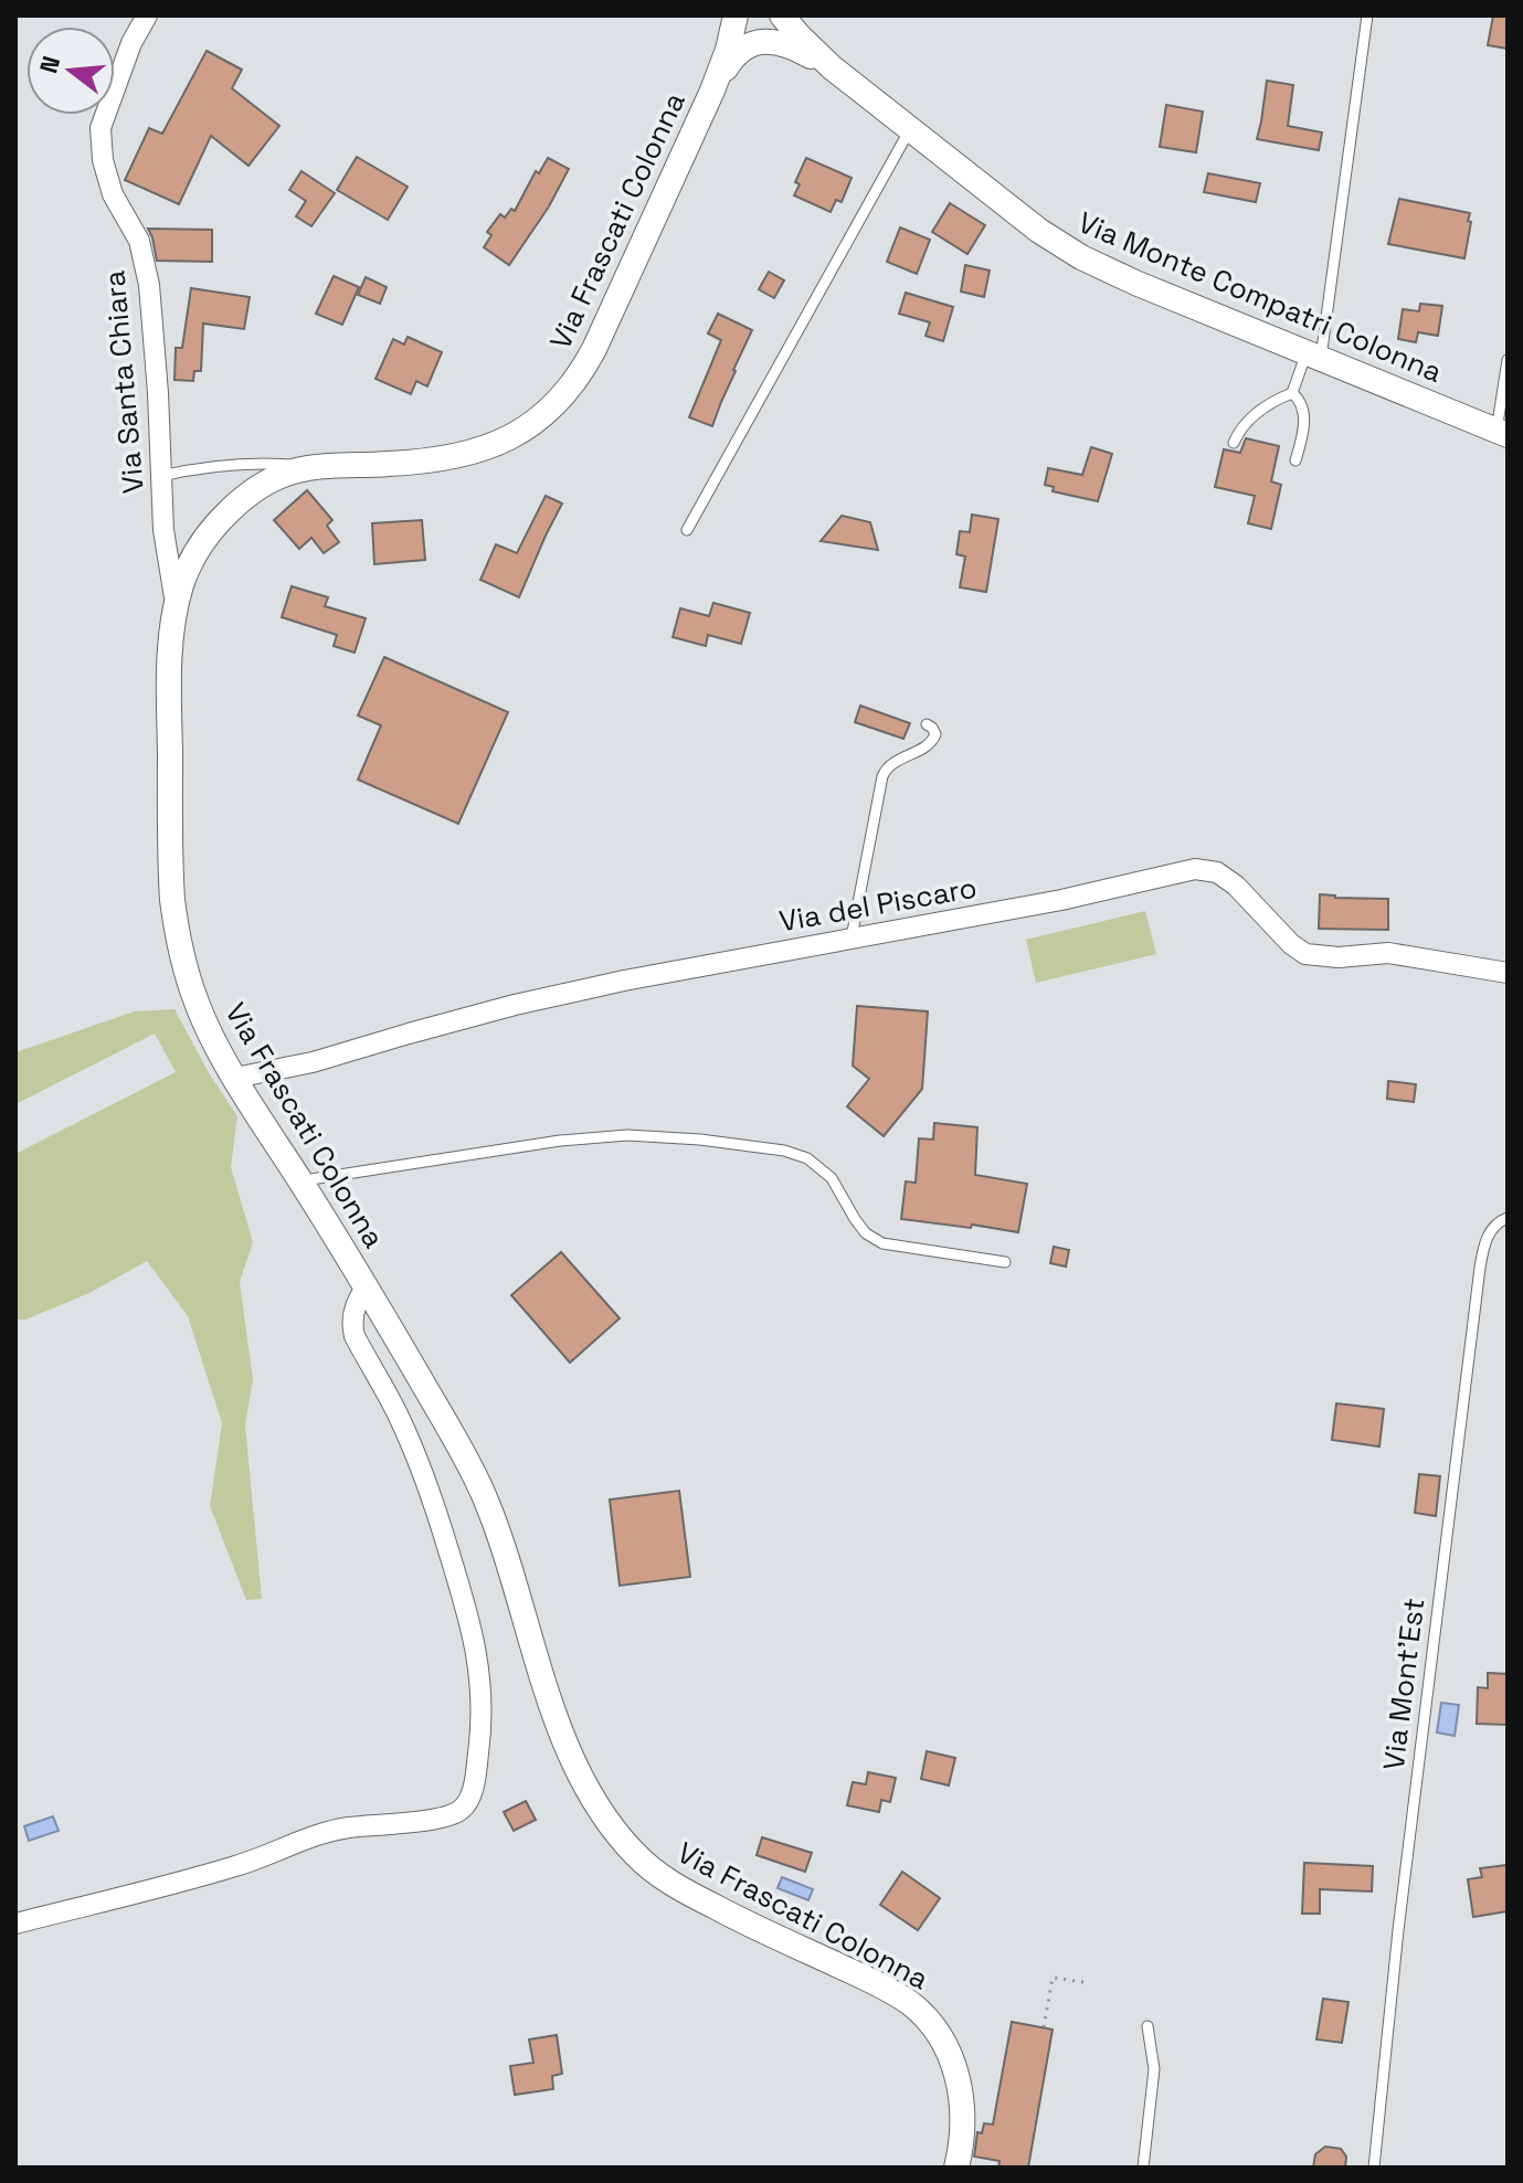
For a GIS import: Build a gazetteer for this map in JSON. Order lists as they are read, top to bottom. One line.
{"streets":{"street":["Via Frascati Colonna","Via Monte Compatri Colonna","Via Santa Chiara","Via del Piscaro"],"lane":["Via Mont'Est"]},"crossings":[["Via Frascati Colonna","Via Santa Chiara"],["Via Frascati Colonna","Via del Piscaro"]],"north":"left"}
